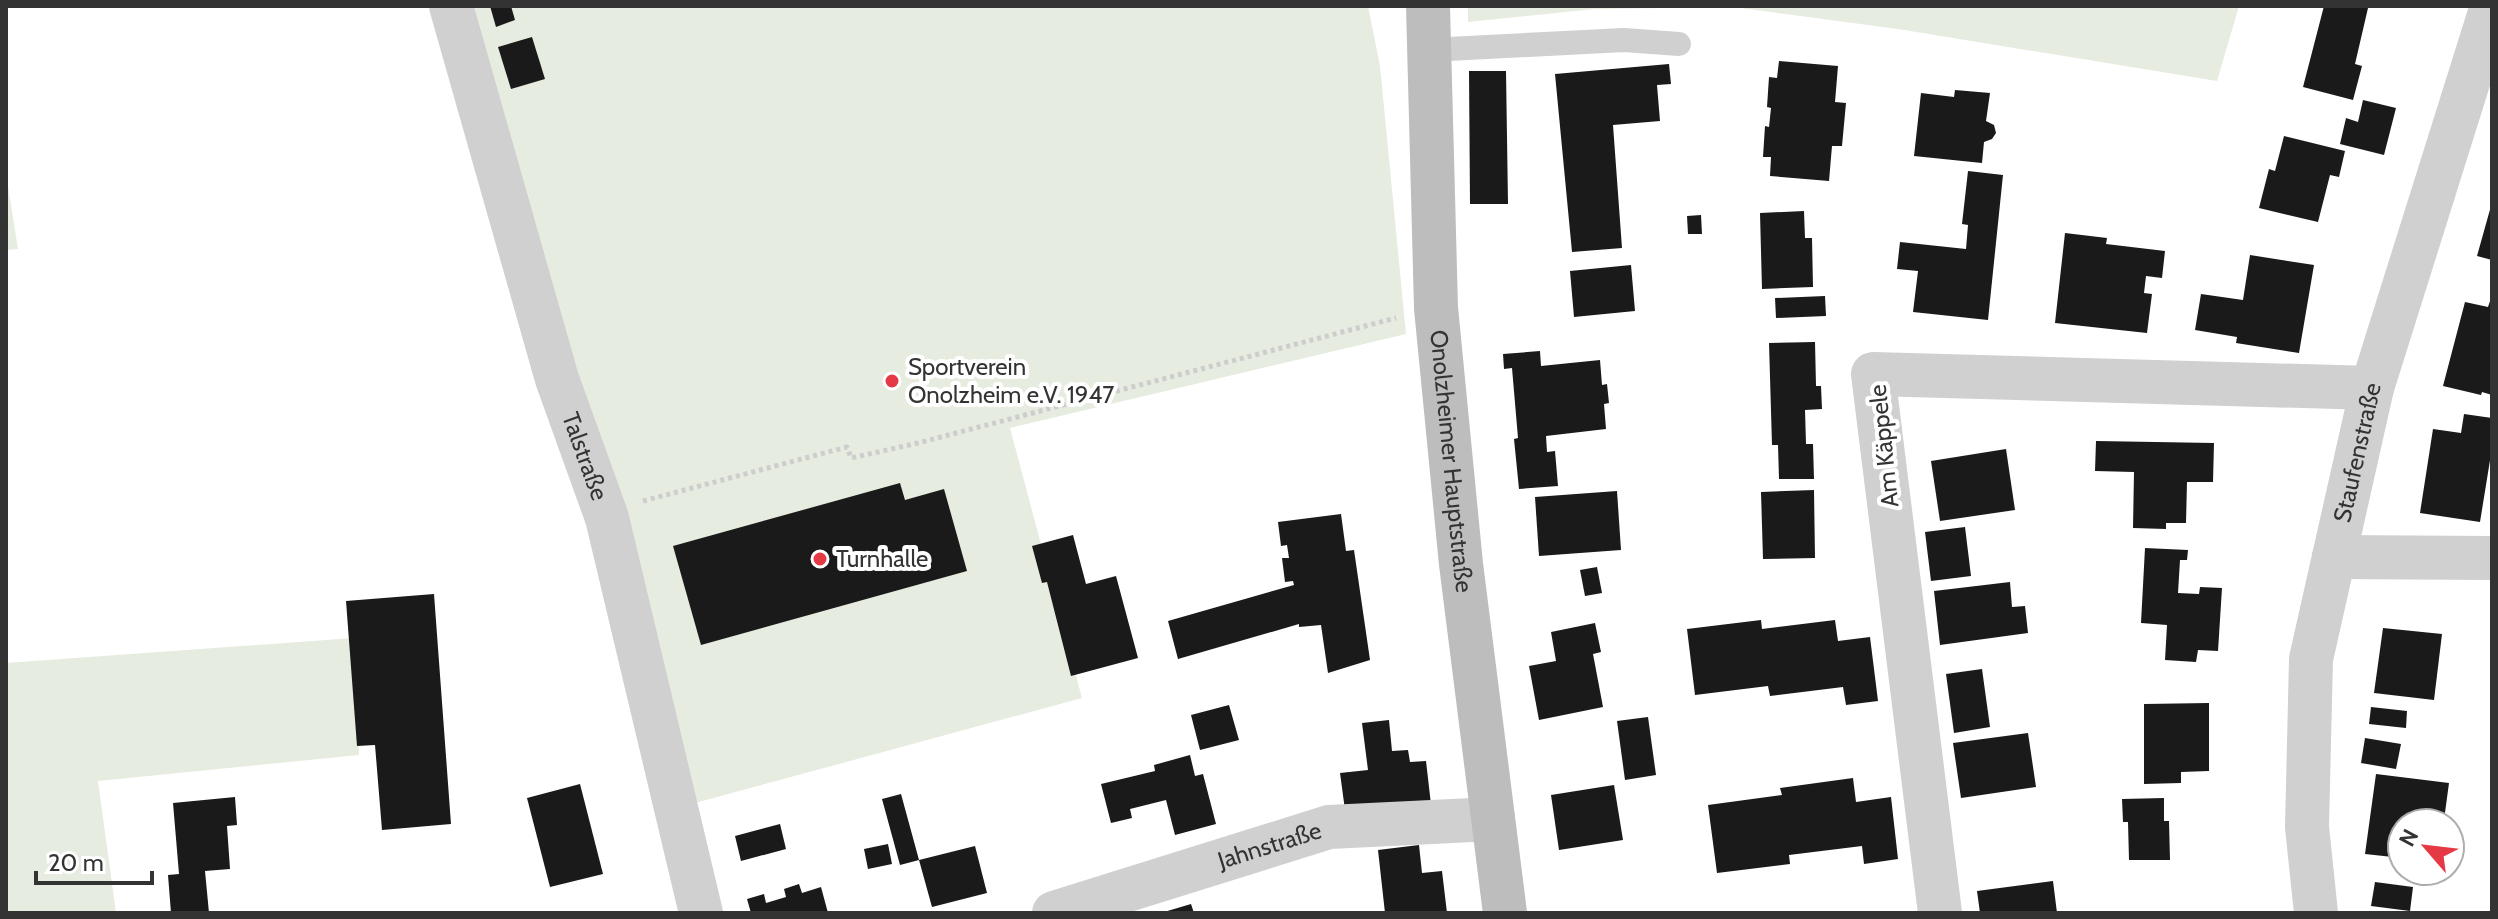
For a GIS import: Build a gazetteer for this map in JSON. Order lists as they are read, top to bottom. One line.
{"streets":{"main road":["Onolzheimer Hauptstraße"],"street":["Am Käppele","Staufenstraße","Talstraße","Jahnstraße"]},"crossings":[["Am Käppele","Staufenstraße"],["Onolzheimer Hauptstraße","Jahnstraße"]],"places":["Sportverein Onolzheim e.V. 1947","Turnhalle"],"scale_bar":"20 m","north":"top left"}
